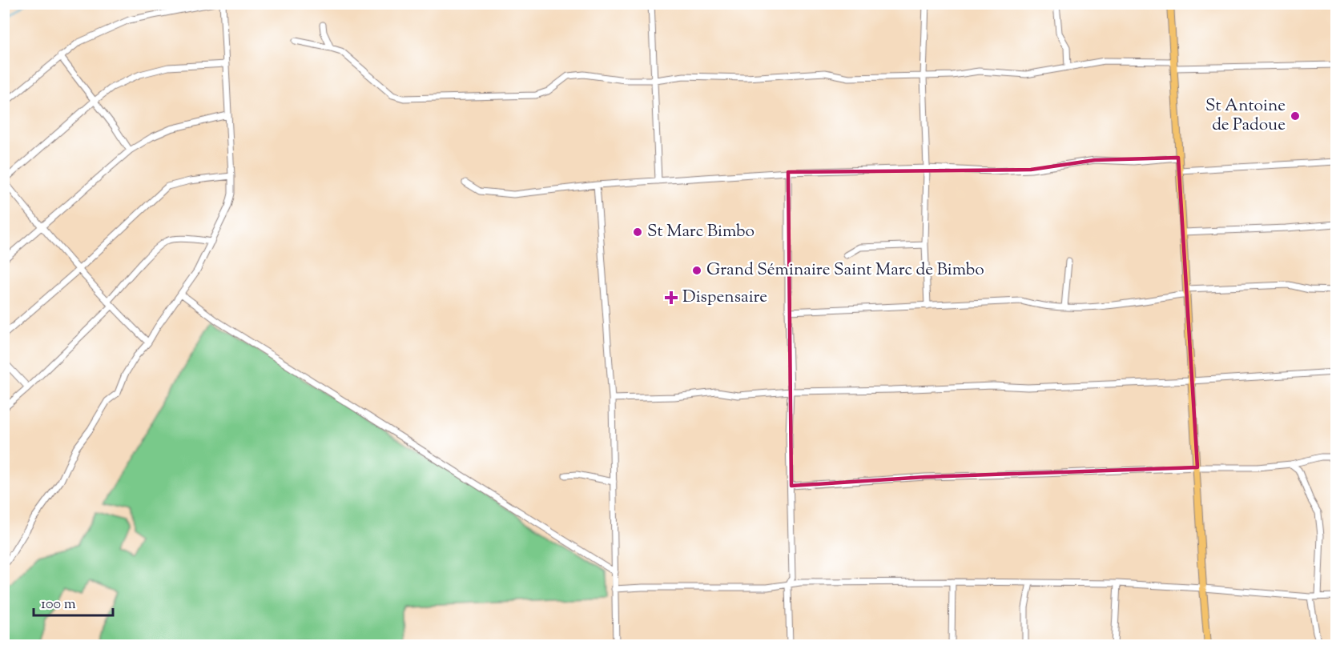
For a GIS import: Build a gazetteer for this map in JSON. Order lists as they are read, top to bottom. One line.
{"places":{"other":["St Antoine de Padoue","St Marc Bimbo","Grand Séminaire Saint Marc de Bimbo"],"health":["Dispensaire"]},"scale_bar":"100 m"}
